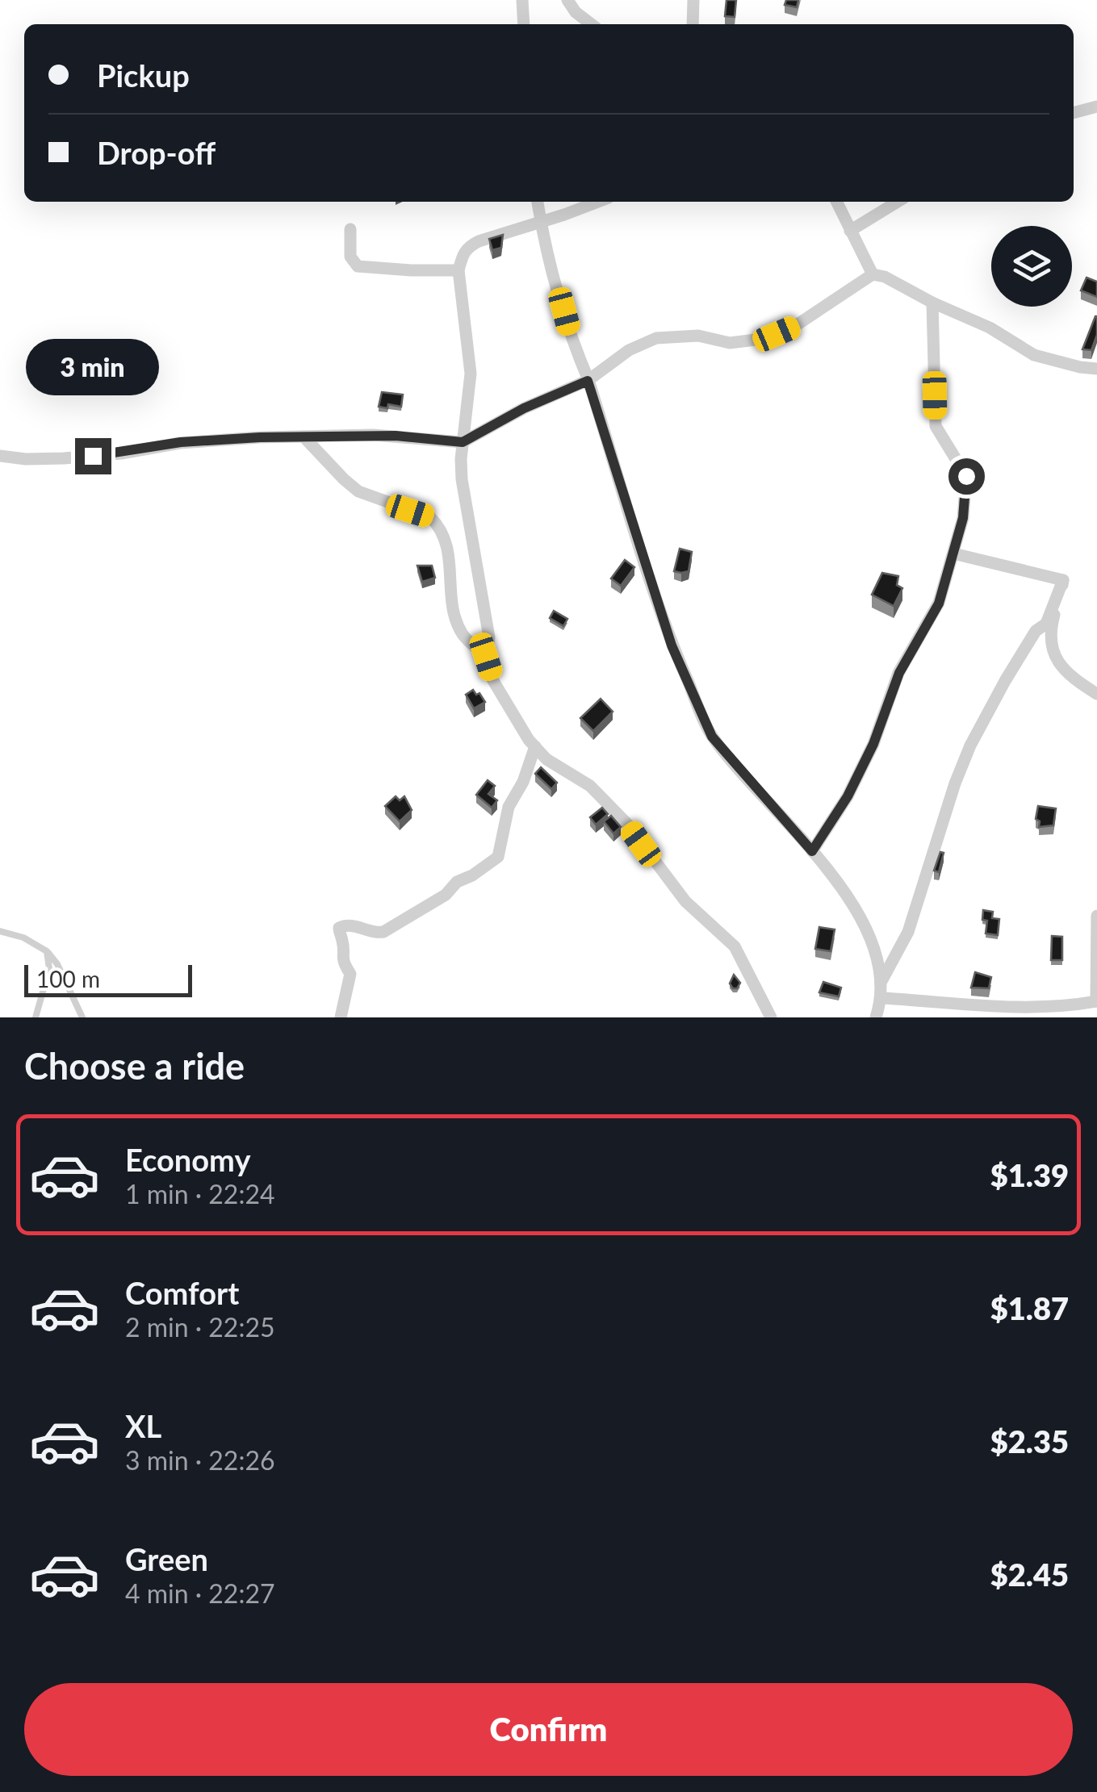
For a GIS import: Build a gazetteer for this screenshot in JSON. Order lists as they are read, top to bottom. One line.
{"scale_bar":"100 m","page":{"banner":["Pickup","Drop-off"],"bubble":"3 min","scale":"100 m","heading":"Choose a ride","list":[{"name":"Economy","note":"1 min · 22:24","value":"$1.39"},{"name":"Comfort","note":"2 min · 22:25","value":"$1.87"},{"name":"XL","note":"3 min · 22:26","value":"$2.35"},{"name":"Green","note":"4 min · 22:27","value":"$2.45"}],"buttons":"Confirm"}}
